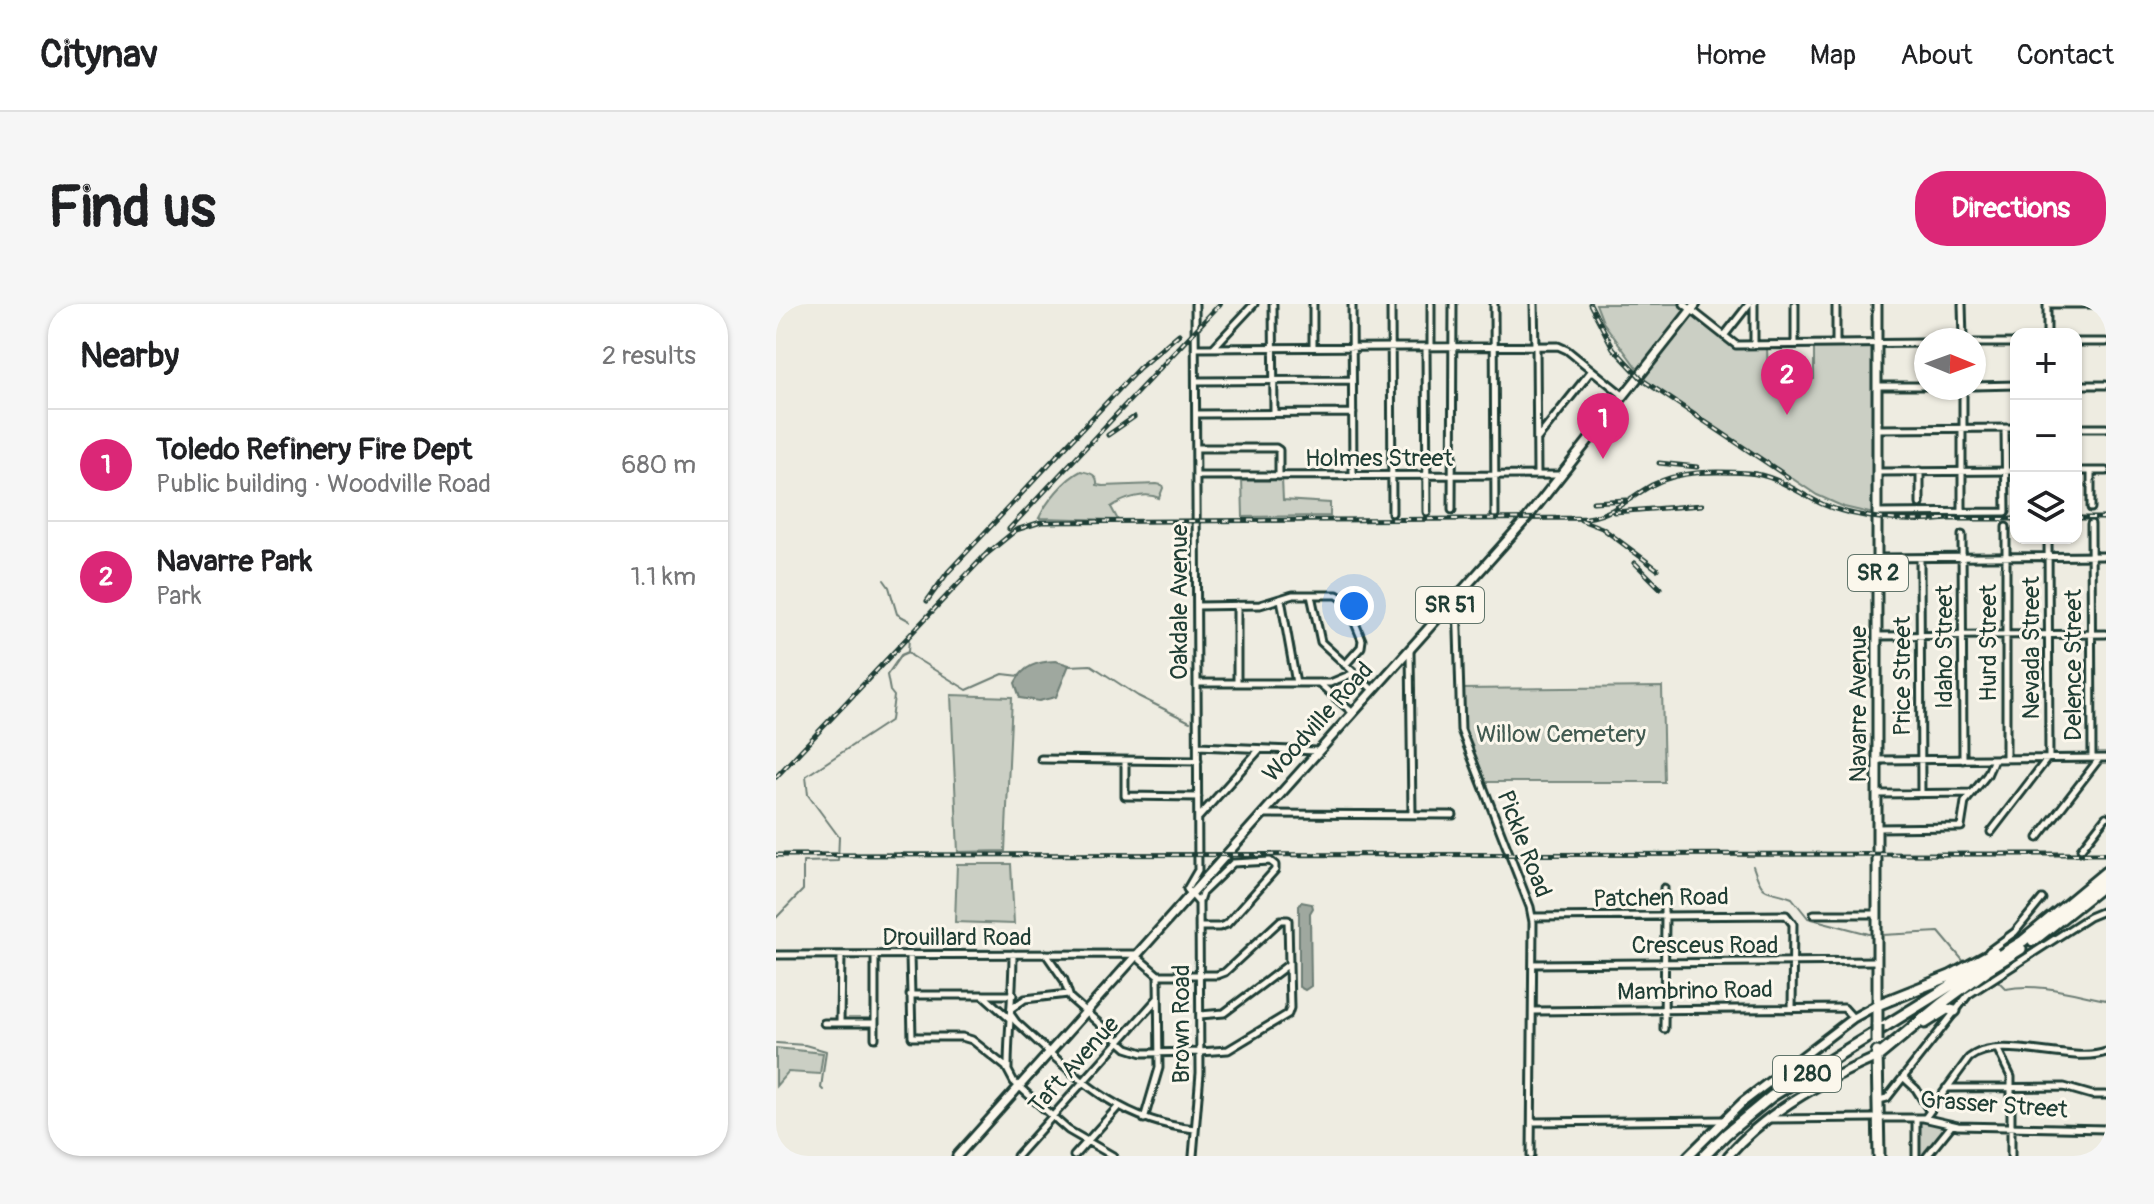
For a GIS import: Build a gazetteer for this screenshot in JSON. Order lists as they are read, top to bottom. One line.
{"streets":{"highway":["SR 2","Navarre Avenue","I 280"],"main road":["SR 51","Woodville Road"],"street":["Holmes Street","Oakdale Avenue","Hurd Street","Idaho Street","Nevada Street","Delence Street","Price Street","Pickle Road","Patchen Road","Drouillard Road","Cresceus Road","Mambrino Road","Brown Road","Taft Avenue","Grasser Street"]},"crossings":[["Holmes Street","Oakdale Avenue"],["Holmes Street","Woodville Road"],["Oakdale Avenue","Woodville Road"],["Navarre Avenue","Cresceus Road"],["Navarre Avenue","Grasser Street"],["Woodville Road","Pickle Road"],["Woodville Road","Drouillard Road"],["Pickle Road","Patchen Road"],["Pickle Road","Cresceus Road"],["Pickle Road","Mambrino Road"],["Patchen Road","Cresceus Road"]],"parks":["Willow Cemetery"],"north":"right","page":{"header":"Citynav","nav":["Home","Map","About","Contact"],"buttons":"Directions","title":"Find us","heading":["Nearby","2 results"],"map_buttons":["+","−"],"pins":["2","1"],"list":[{"mark":"1","name":"Toledo Refinery Fire Dept","note":"Public building · Woodville Road","value":"680 m"},{"mark":"2","name":"Navarre Park","note":"Park","value":"1.1 km"}]}}
